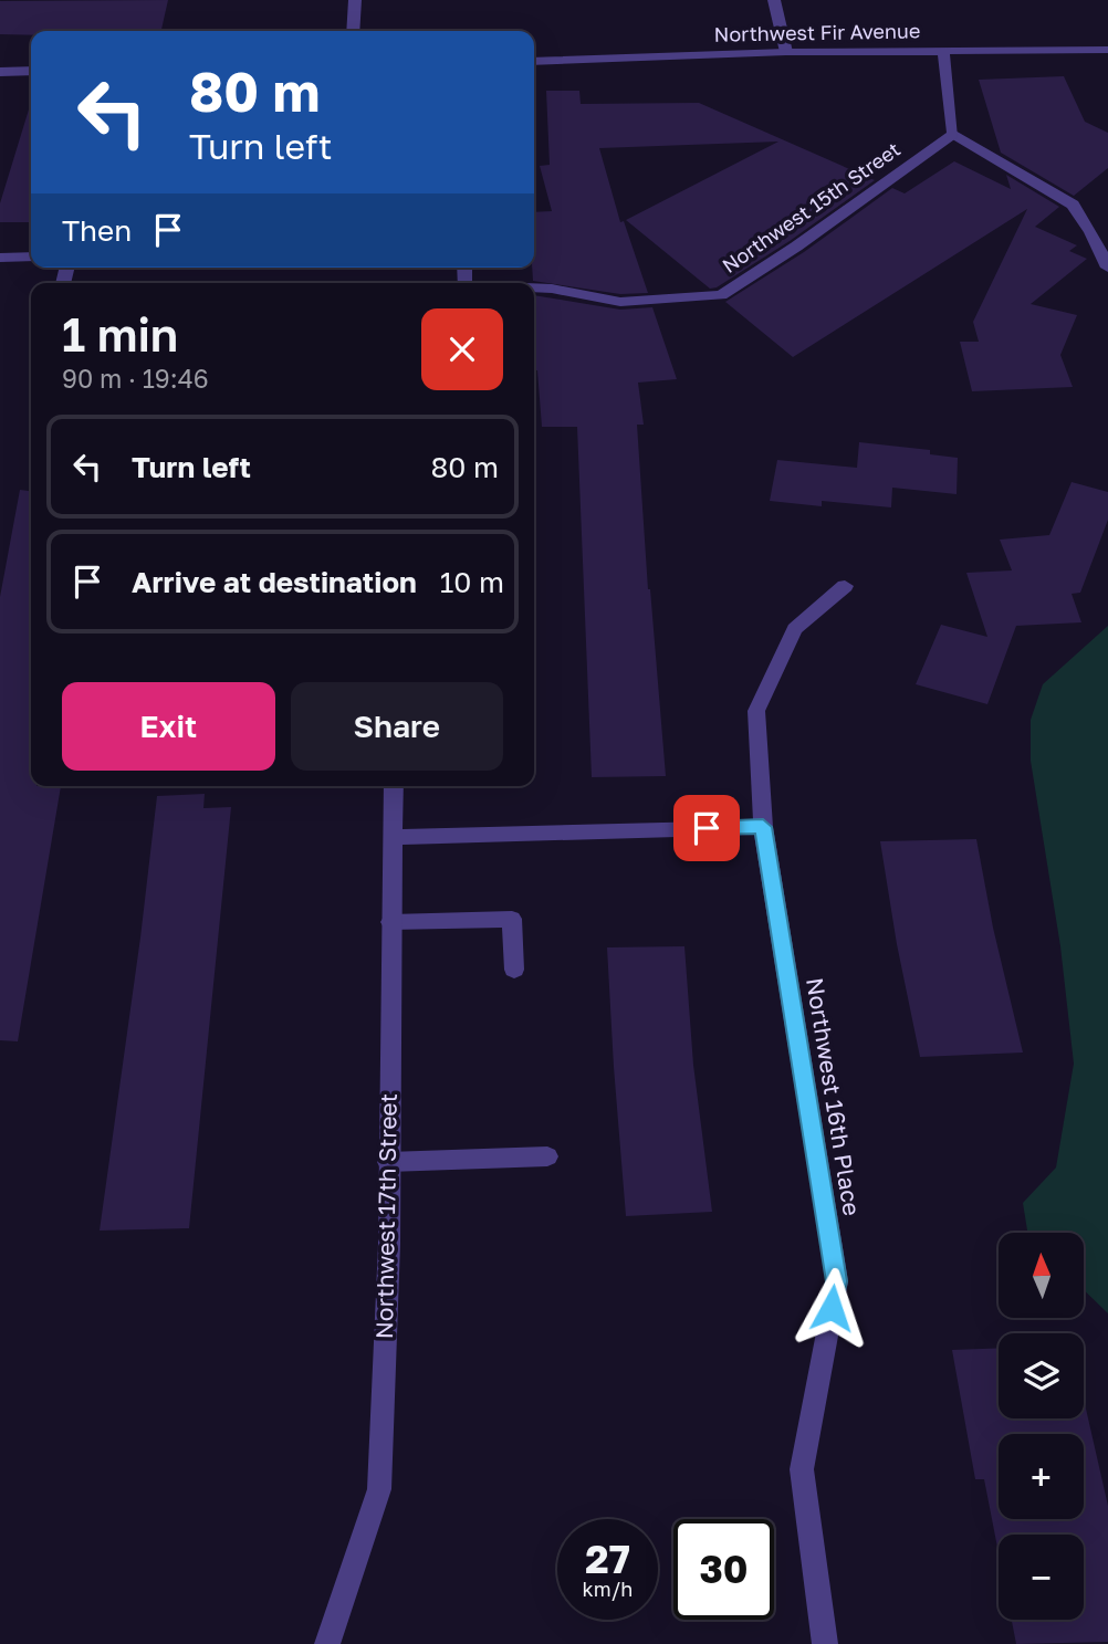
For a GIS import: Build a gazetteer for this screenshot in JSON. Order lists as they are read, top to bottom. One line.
{"streets":{"street":["Northwest Fir Avenue","Northwest 15th Street","Northwest 16th Place","Northwest 17th Street"]},"north":"top","page":{"turn":["80 m","Turn left"],"then":"Then","heading":["1 min","90 m · 19:46"],"list":[{"name":"Turn left","value":"80 m"},{"name":"Arrive at destination","value":"10 m"}],"buttons":["Exit","Share"],"map_buttons":["+","−"],"speed":"27 km/h","limit":"30"}}
